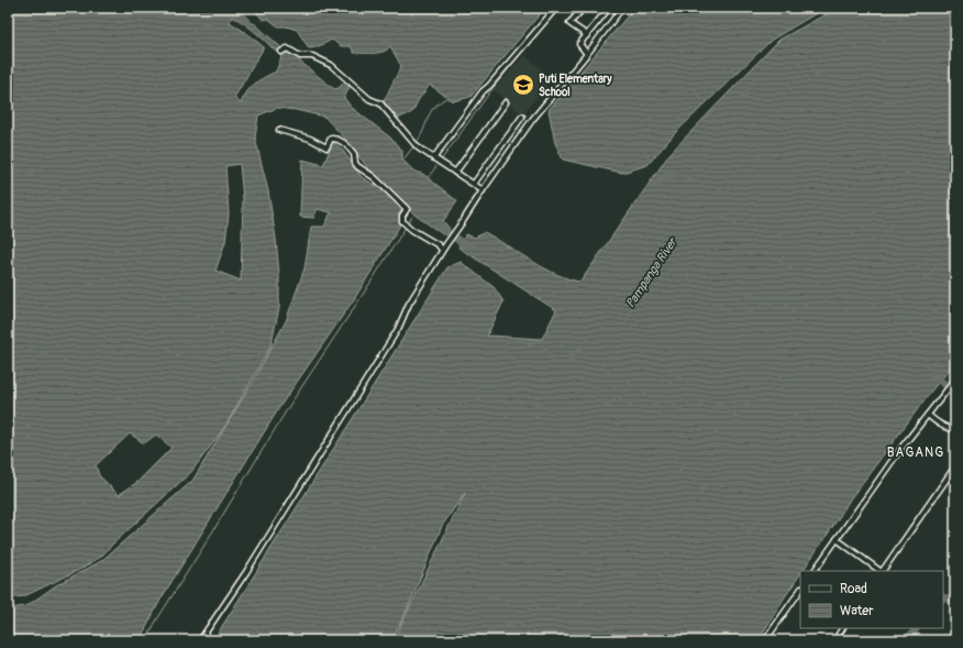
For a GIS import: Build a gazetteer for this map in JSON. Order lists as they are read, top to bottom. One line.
{"districts":["BAGANG"],"water":["Pampanga River"],"places":{"school or university":["Puti Elementary School"]},"legend":["Road","Water"]}
